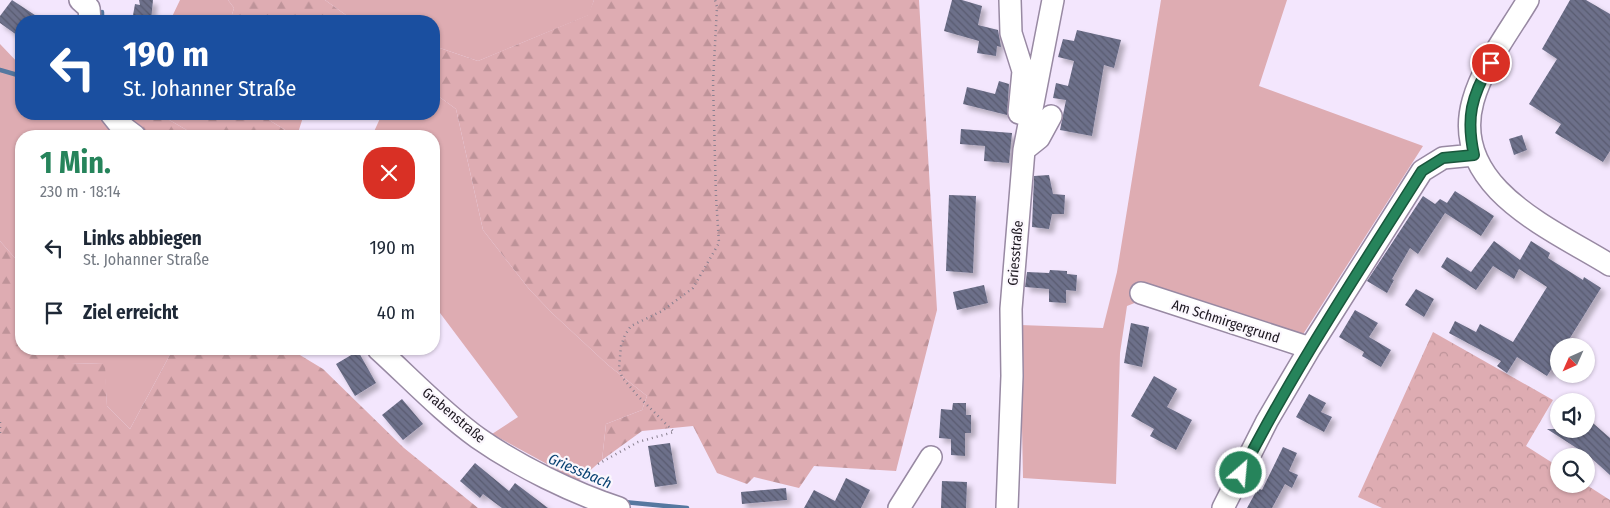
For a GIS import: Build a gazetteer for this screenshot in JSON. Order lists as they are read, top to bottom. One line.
{"streets":{"street":["Griesstraße","Am Schmirgergrund","Grabenstraße"]},"water":["Griessbach"],"north":"bottom left","page":{"turn":["190 m","St. Johanner Straße"],"heading":["1 Min.","230 m · 18:14"],"list":[{"name":"Links abbiegen","note":"St. Johanner Straße","value":"190 m"},{"name":"Ziel erreicht","value":"40 m"}]}}
